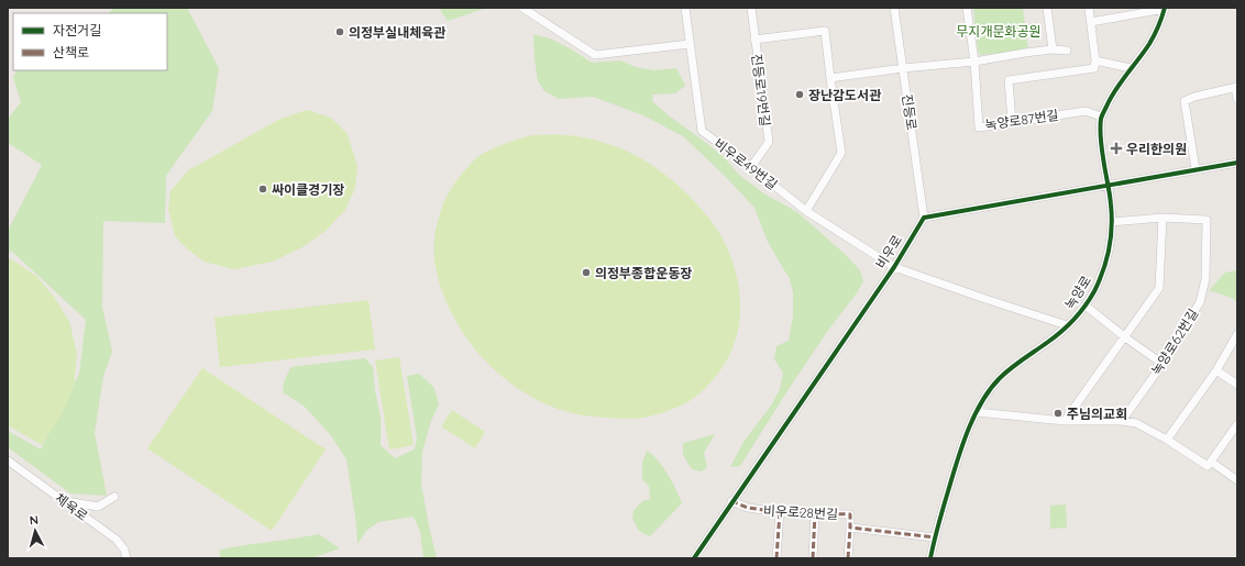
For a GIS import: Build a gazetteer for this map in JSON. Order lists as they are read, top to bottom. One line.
{"streets":{"street":["진등로19번길","진등로","녹양로87번길","비우로49번길","비우로","녹양로","녹양로62번길","체육로","비우로28번길"]},"crossings":[["진등로19번길","비우로49번길"],["진등로","비우로"],["녹양로87번길","녹양로"],["비우로49번길","비우로"],["비우로49번길","녹양로"],["비우로","녹양로"],["비우로","비우로28번길"],["녹양로","녹양로62번길"],["녹양로","비우로28번길"]],"parks":["무지개문화공원"],"places":{"other":["의정부실내체육관","장난감도서관","싸이클경기장","의정부종합운동장","주님의교회"],"health":["우리한의원"]},"legend":["자전거길","산책로"],"north":"top"}
